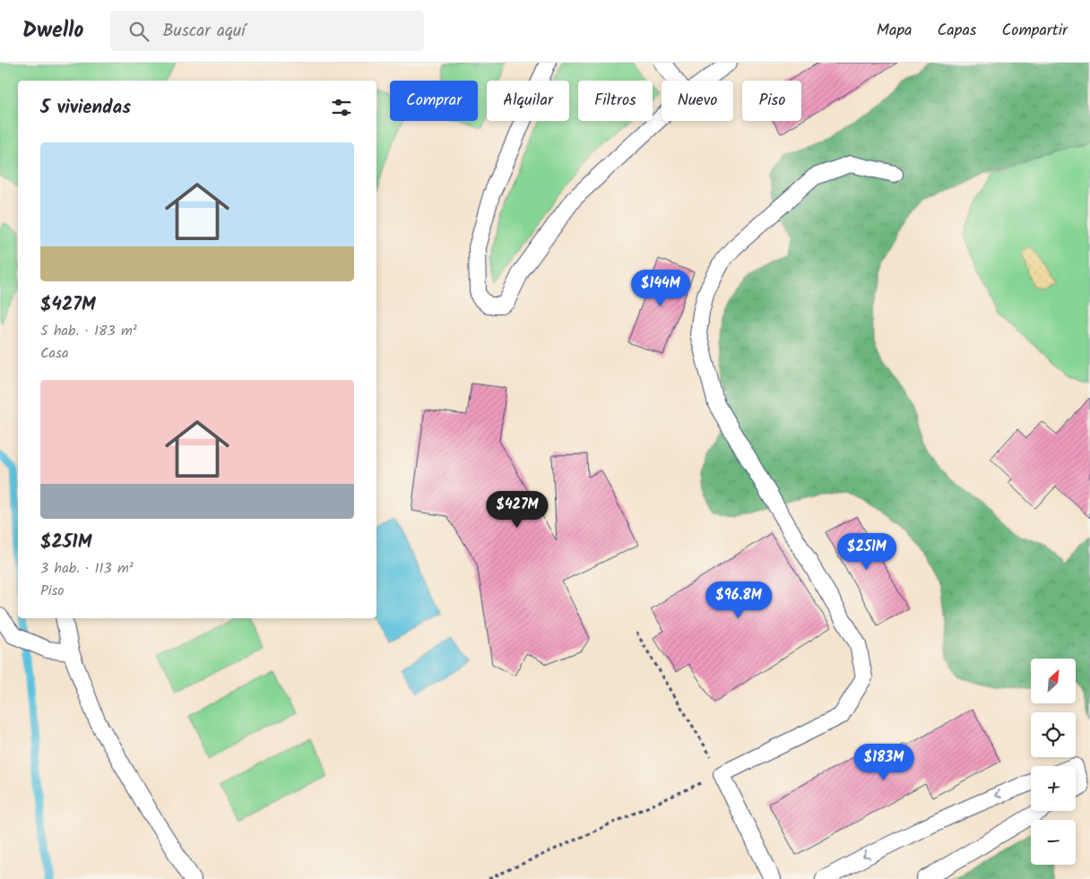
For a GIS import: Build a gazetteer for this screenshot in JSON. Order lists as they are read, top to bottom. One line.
{"north":"top right","page":{"header":"Dwello","search":"Buscar aquí","nav":["Mapa","Capas","Compartir"],"chip":["Comprar","Alquilar","Filtros","Nuevo","Piso"],"heading":"5 viviendas","list":[{"name":"$427M","note":"5 hab. · 183 m² · Casa"},{"name":"$251M","note":"3 hab. · 113 m² · Piso"}],"price":["$144M","$427M","$251M","$96.8M","$183M"],"map_buttons":["+","−"]}}
